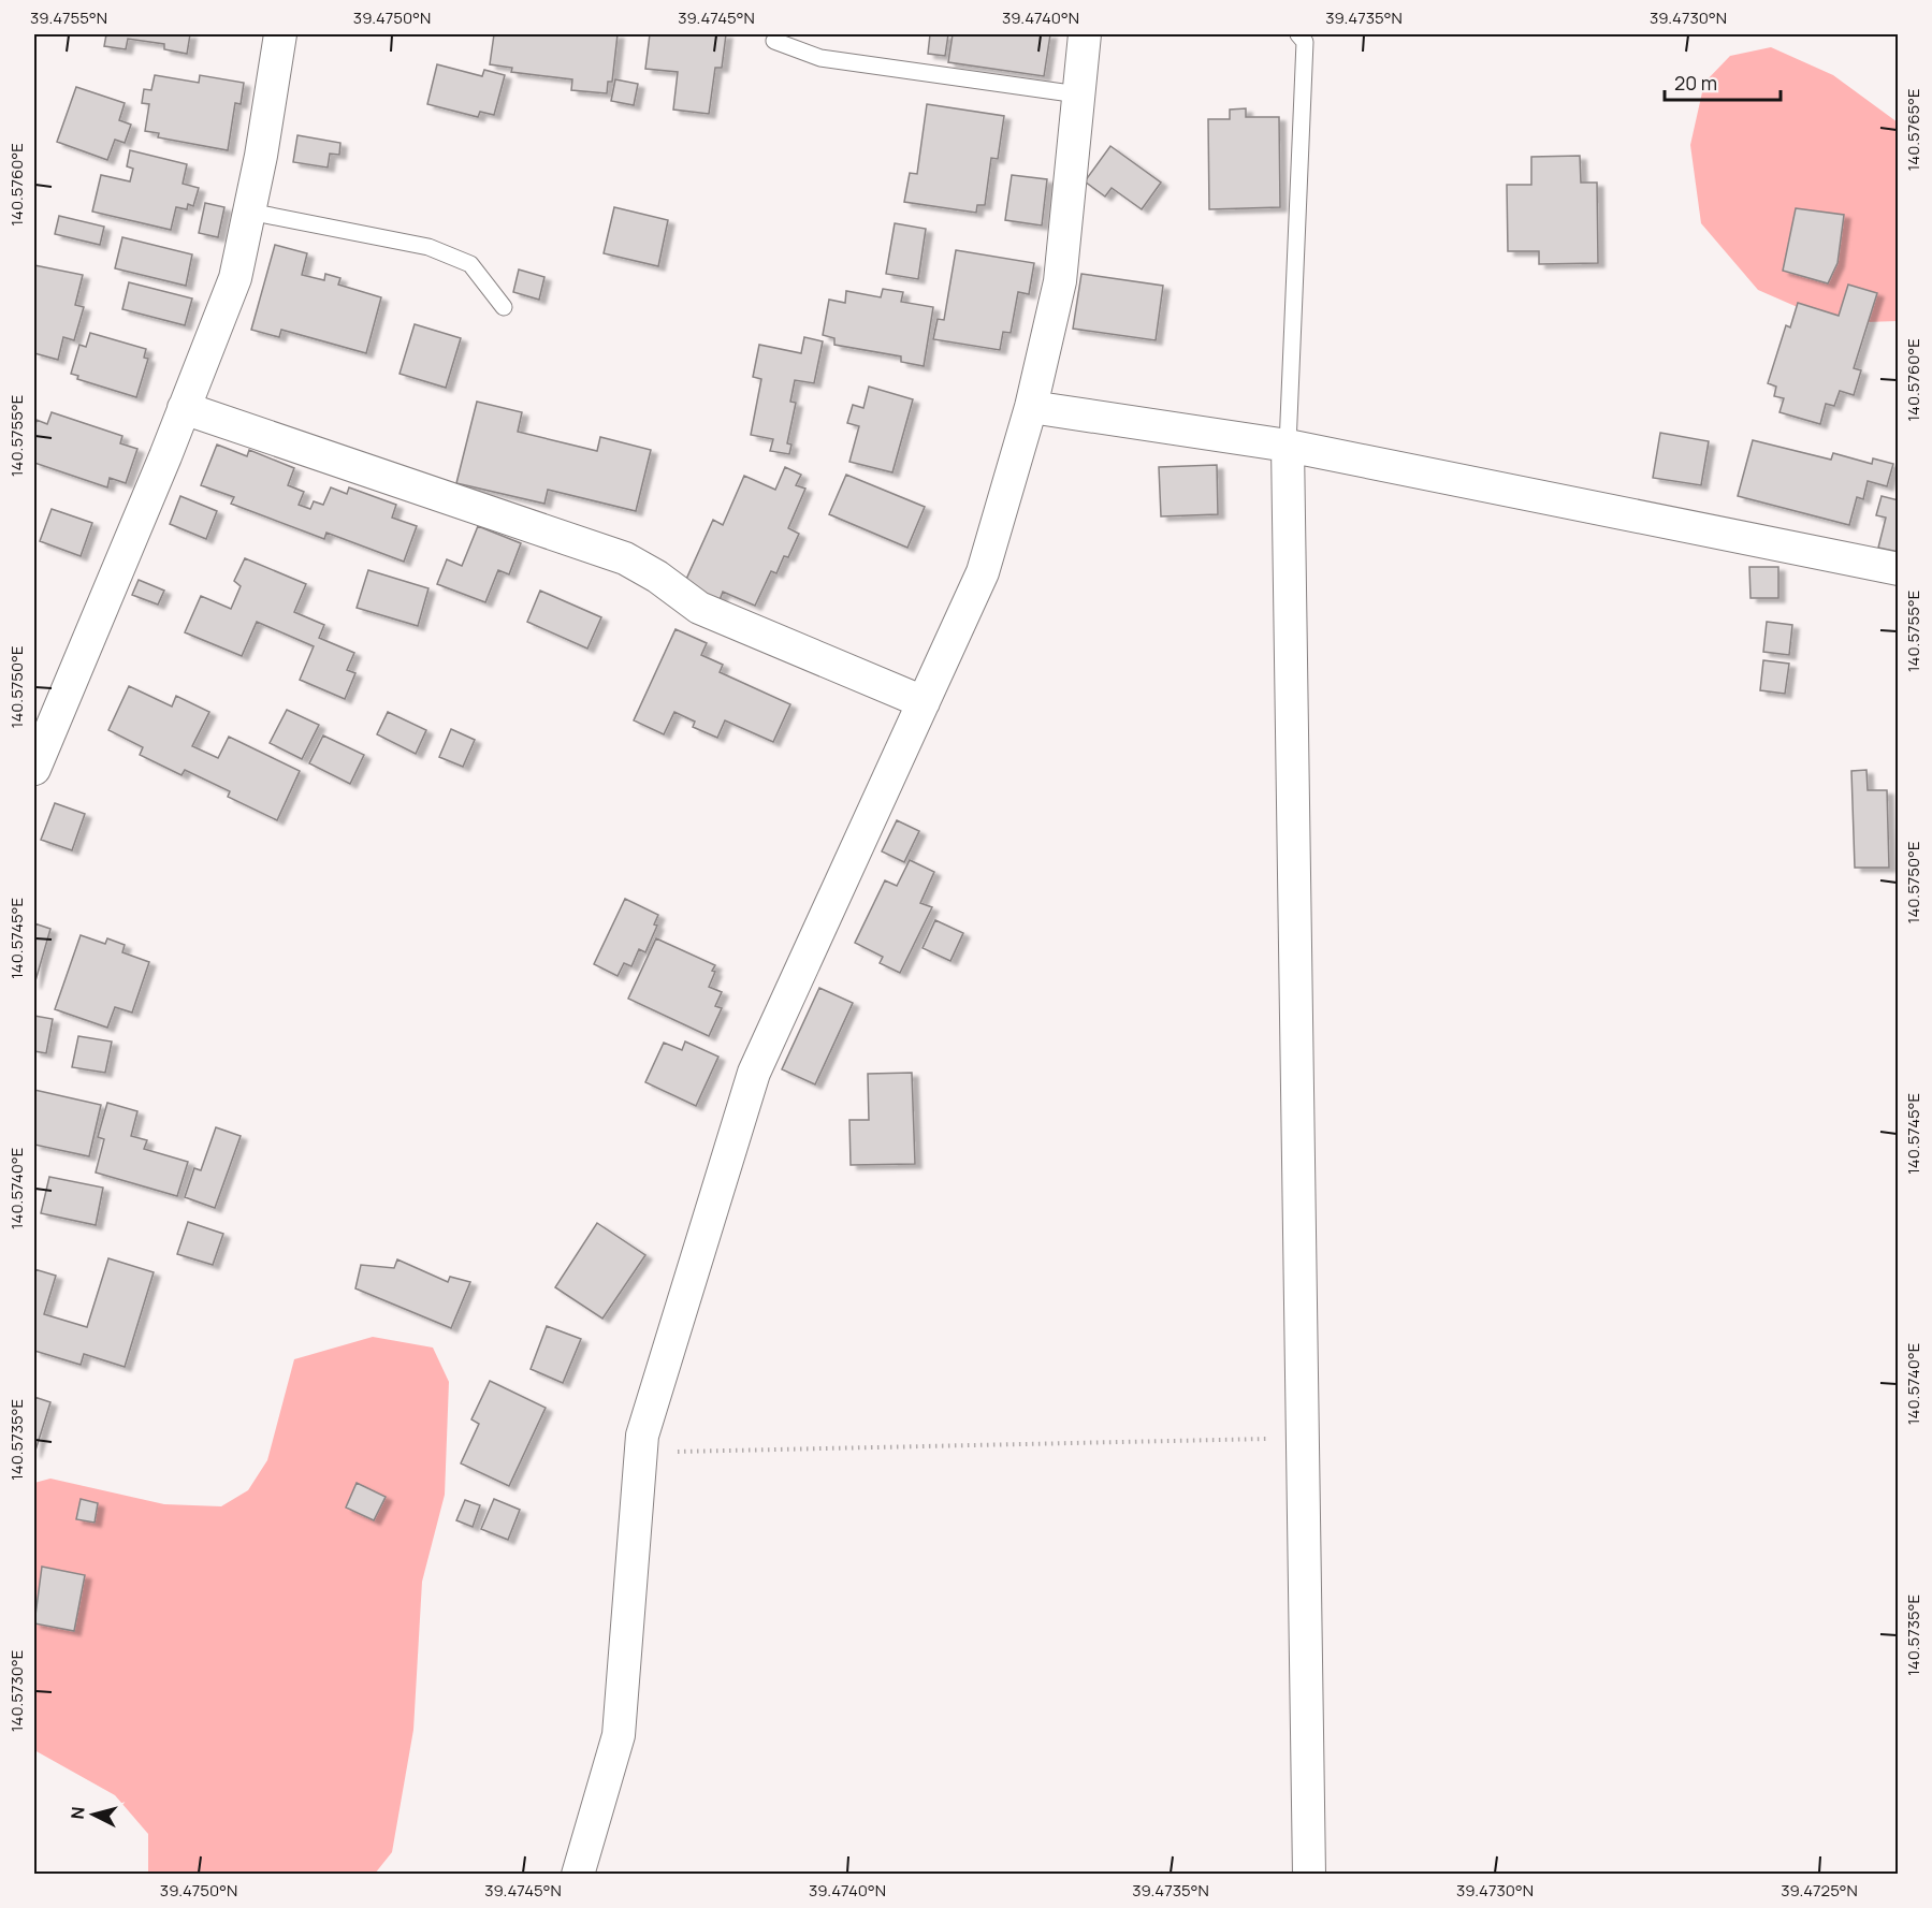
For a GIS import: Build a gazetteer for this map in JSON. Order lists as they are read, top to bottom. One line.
{"scale_bar":"20 m","north":"left","coordinates":["39.4755°N","39.4750°N","39.4745°N","39.4740°N","39.4735°N","39.4730°N","140.5765°E","140.5760°E","140.5755°E","140.5750°E","140.5745°E","140.5740°E","140.5735°E","140.5730°E","39.4725°N"]}
